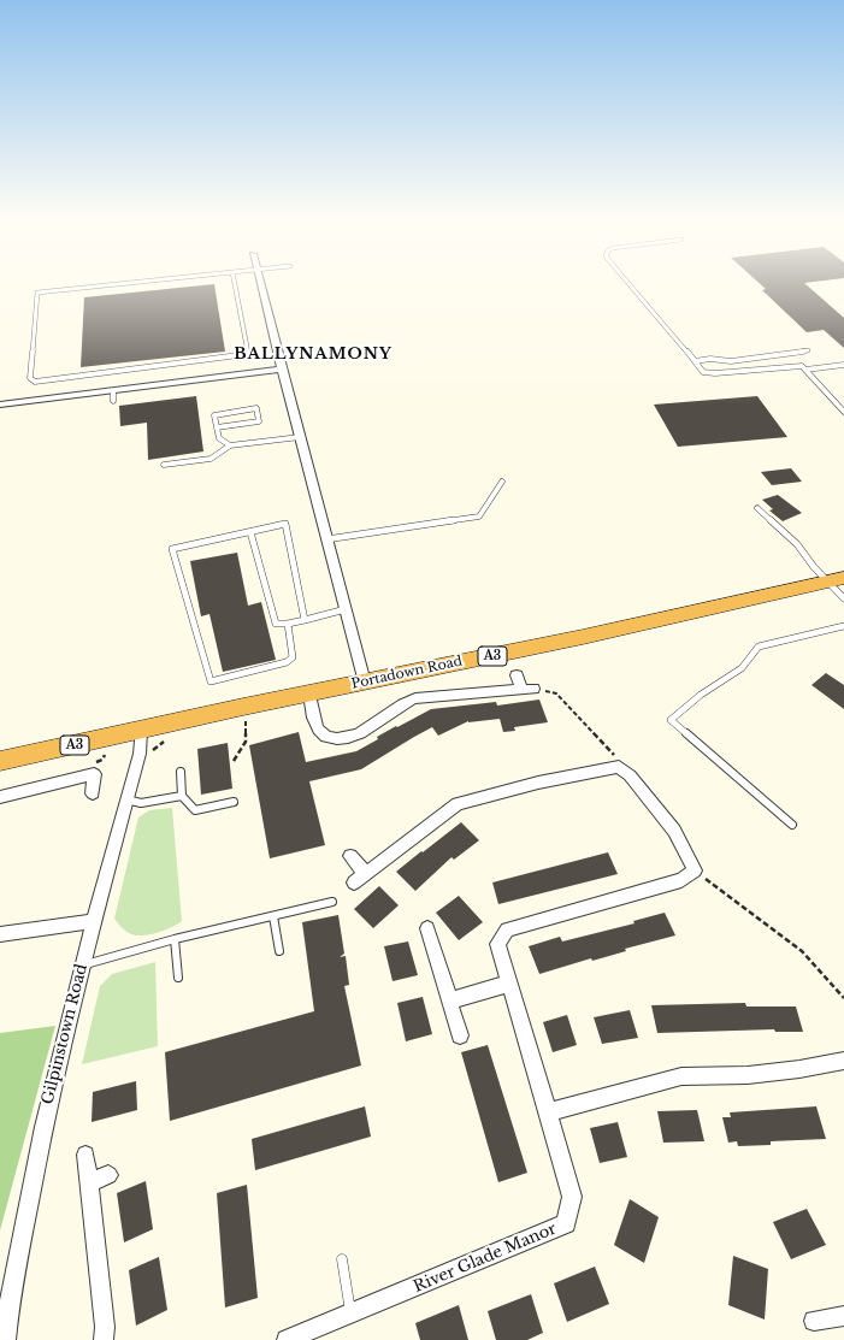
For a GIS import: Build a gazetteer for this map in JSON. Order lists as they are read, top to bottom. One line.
{"streets":{"highway":["A3","Portadown Road"],"street":["Gilpinstown Road","River Glade Manor"]},"crossings":[["A3","Portadown Road"],["A3","Gilpinstown Road"],["Portadown Road","Gilpinstown Road"]],"districts":["BALLYNAMONY"]}
